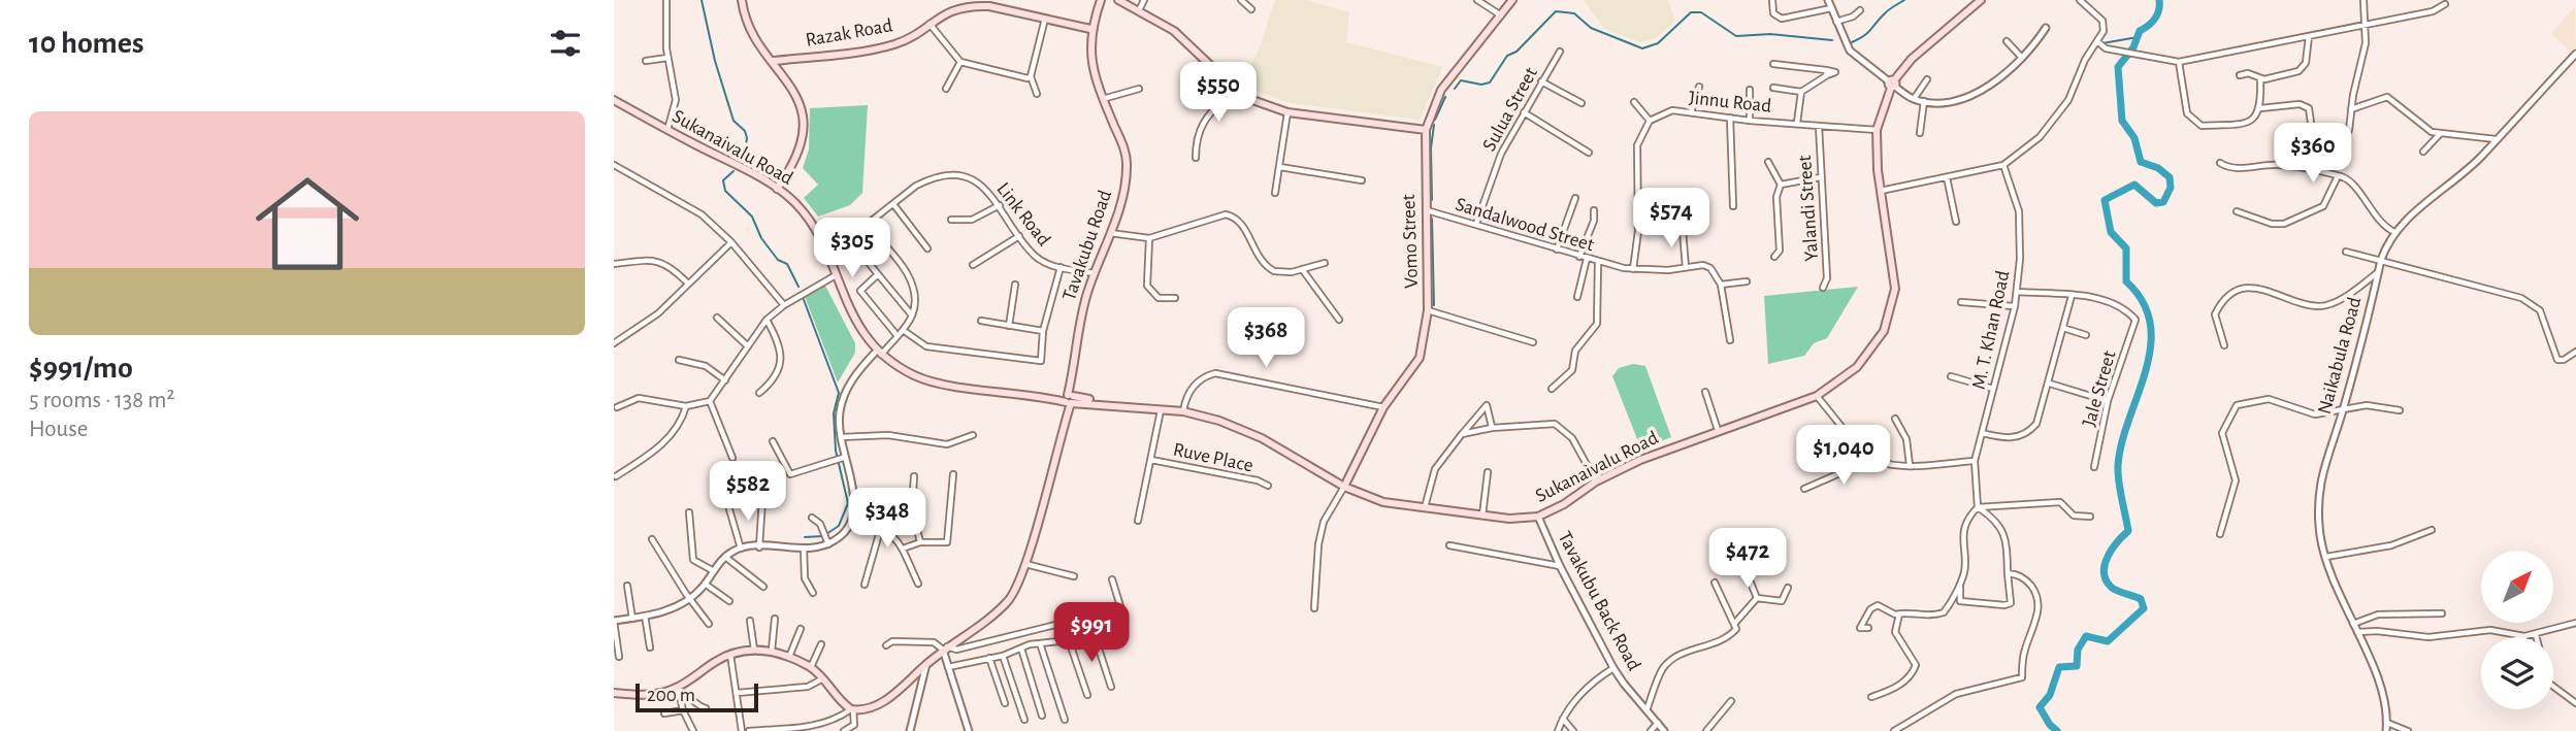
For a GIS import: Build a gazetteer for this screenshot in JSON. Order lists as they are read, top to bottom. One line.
{"streets":{"main road":["Razak Road","Sukanaivalu Road","Vomo Street","Tavakubu Road"],"street":["Jinnu Road","Sulua Street","Yalandi Street","Link Road","Sandalwood Street","M. T. Khan Road","Naikabula Road","Jale Street","Ruve Place","Tavakubu Back Road"]},"crossings":[["Razak Road","Tavakubu Road"],["Jinnu Road","Sukanaivalu Road"],["Jinnu Road","Yalandi Street"],["Sulua Street","Sandalwood Street"],["Sukanaivalu Road","Link Road"],["Sukanaivalu Road","Vomo Street"],["Sukanaivalu Road","Tavakubu Road"],["Sukanaivalu Road","Tavakubu Back Road"],["Link Road","Tavakubu Road"],["Sandalwood Street","Vomo Street"]],"scale_bar":"200 m","north":"top right","page":{"heading":"10 homes","price":["$550","$360","$574","$305","$368","$1,040","$582","$348","$472","$991"],"list":[{"name":"$991/mo","note":"5 rooms · 138 m² · House"}],"scale":"200 m"}}
